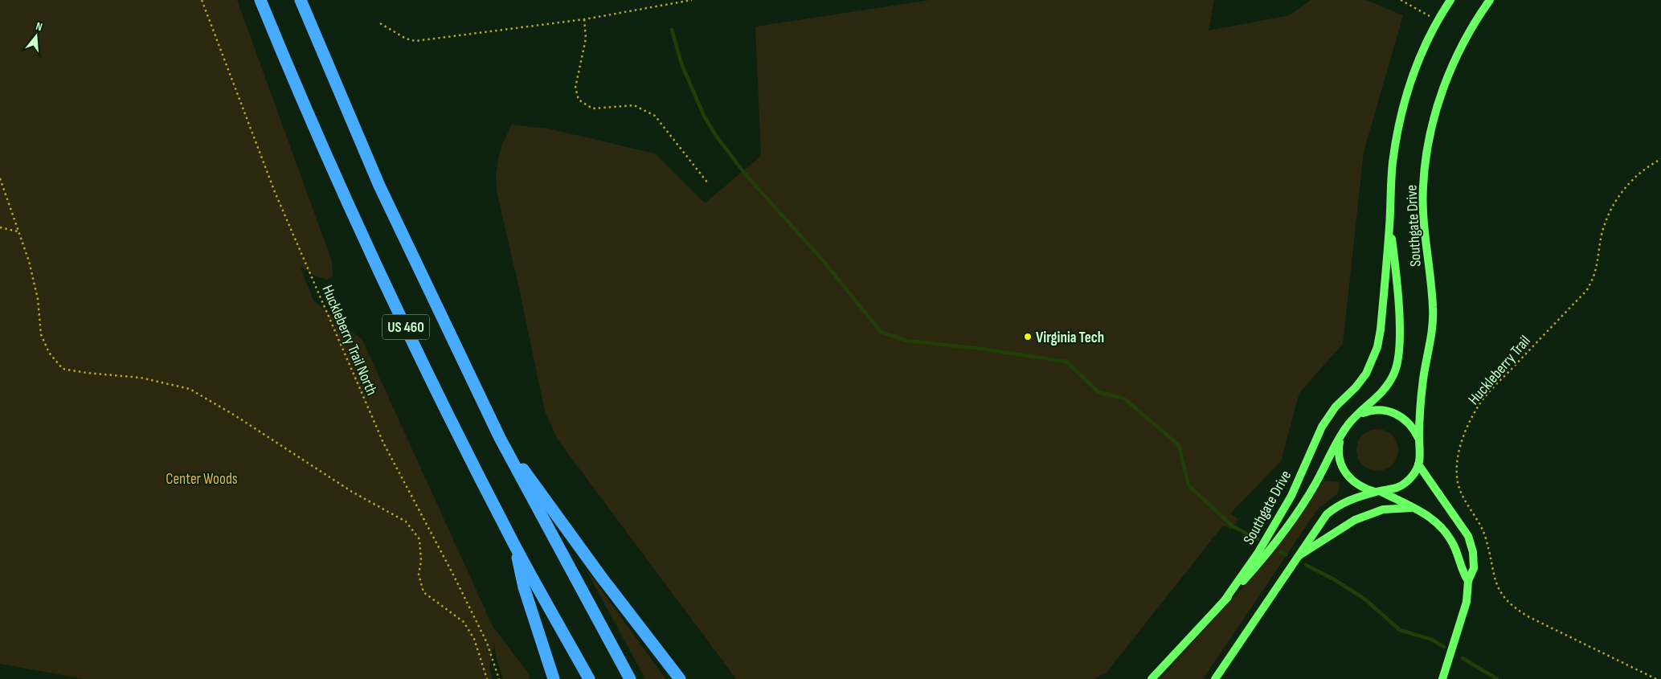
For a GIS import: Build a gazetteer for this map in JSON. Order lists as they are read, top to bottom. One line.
{"streets":{"highway":["US 460"],"main road":["Southgate Drive"],"path":["Huckleberry Trail North","Huckleberry Trail"]},"parks":["Center Woods"],"places":["Virginia Tech"],"north":"top"}
